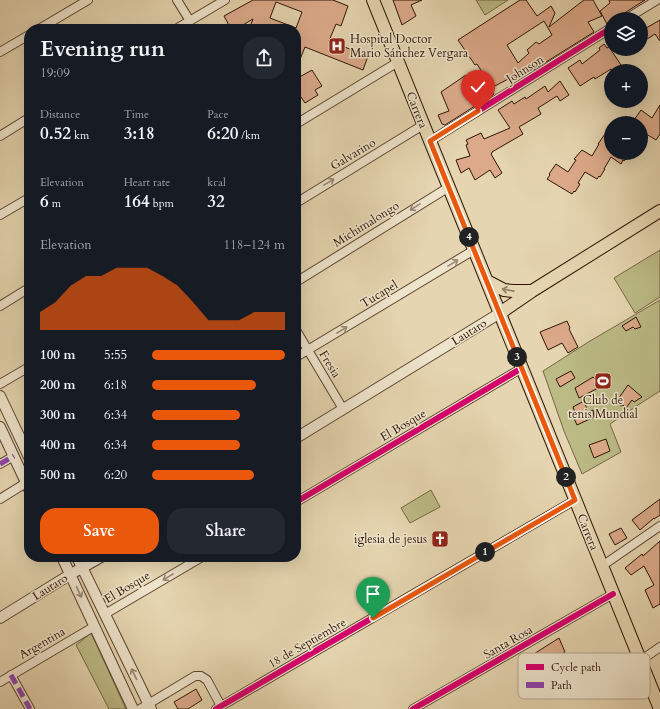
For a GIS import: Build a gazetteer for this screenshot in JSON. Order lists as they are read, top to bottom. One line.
{"streets":{"main road":["Carrera","Lautaro"],"street":["Johnson","Galvarino","Michimalongo","Tucapel","Fresia","El Bosque","Santa Rosa","Argentina","18 de Septiembre"]},"crossings":[["Johnson","Carrera"],["Carrera","Galvarino"],["Carrera","Michimalongo"],["Carrera","Tucapel"],["Carrera","Lautaro"],["Carrera","El Bosque"],["Carrera","Santa Rosa"],["Carrera","18 de Septiembre"],["Tucapel","Fresia"],["Lautaro","Fresia"]],"one_way":["Michimalongo","Tucapel"],"places":{"hospital":["Hospital Doctor Mario Sánchez Vergara"],"sports":["Club de tenis Mundial"],"church":["iglesia de jesus"]},"legend":["Cycle path","Path"],"page":{"map_buttons":["+","−"],"heading":["Evening run","19:09"],"stats":[["Distance","0.52 km"],["Time","3:18"],["Pace","6:20 /km"],["Elevation","6 m"],["Heart rate","164 bpm"],["kcal","32"]],"pins":["4","3","2","1"],"chart":["Elevation","118–124 m"],"list":[{"name":"100 m","note":"5:55"},{"name":"200 m","note":"6:18"},{"name":"300 m","note":"6:34"},{"name":"400 m","note":"6:34"},{"name":"500 m","note":"6:20"}],"buttons":["Save","Share"]}}
